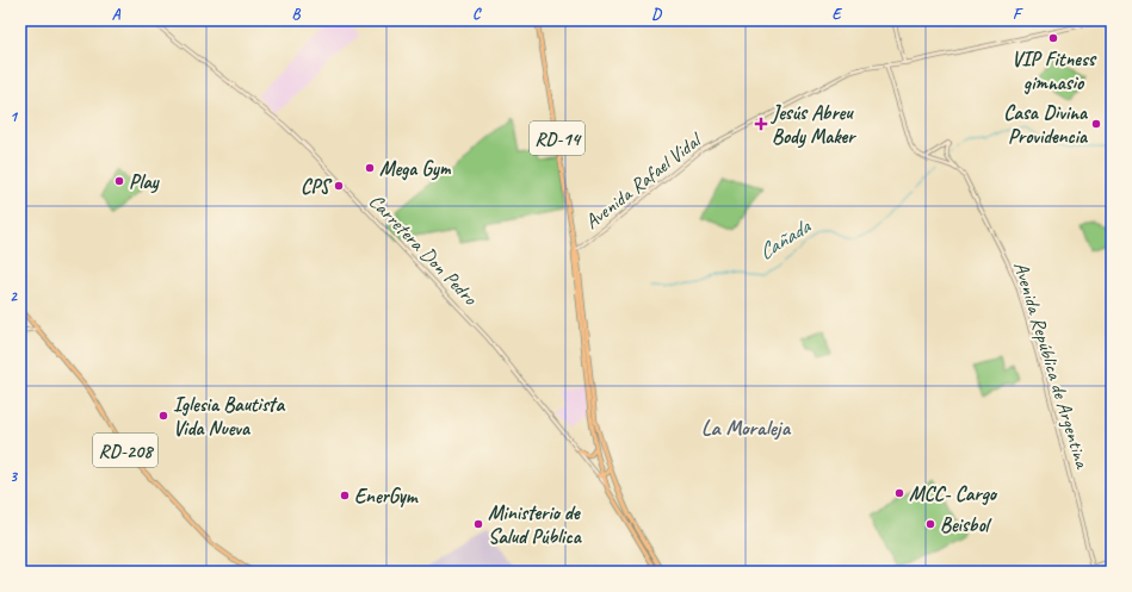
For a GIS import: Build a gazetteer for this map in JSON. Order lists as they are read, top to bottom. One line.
{"streets":{"main road":["RD-14","Avenida Rafael Vidal","Carretera Don Pedro","Avenida República de Argentina","RD-208"]},"crossings":[["RD-14","Avenida Rafael Vidal"],["RD-14","Carretera Don Pedro"]],"districts":["La Moraleja"],"water":["Cañada"],"places":{"other":["VIP Fitness gimnasio","Casa Divina Providencia","Mega Gym","Play","CPS","Iglesia Bautista Vida Nueva","MCC- Cargo","EnerGym","Ministerio de Salud Pública","Beisbol"],"health":["Jesús Abreu Body Maker"]},"grid":{"columns":["A","B","C","D","E","F"],"rows":["1","2","3"]}}
